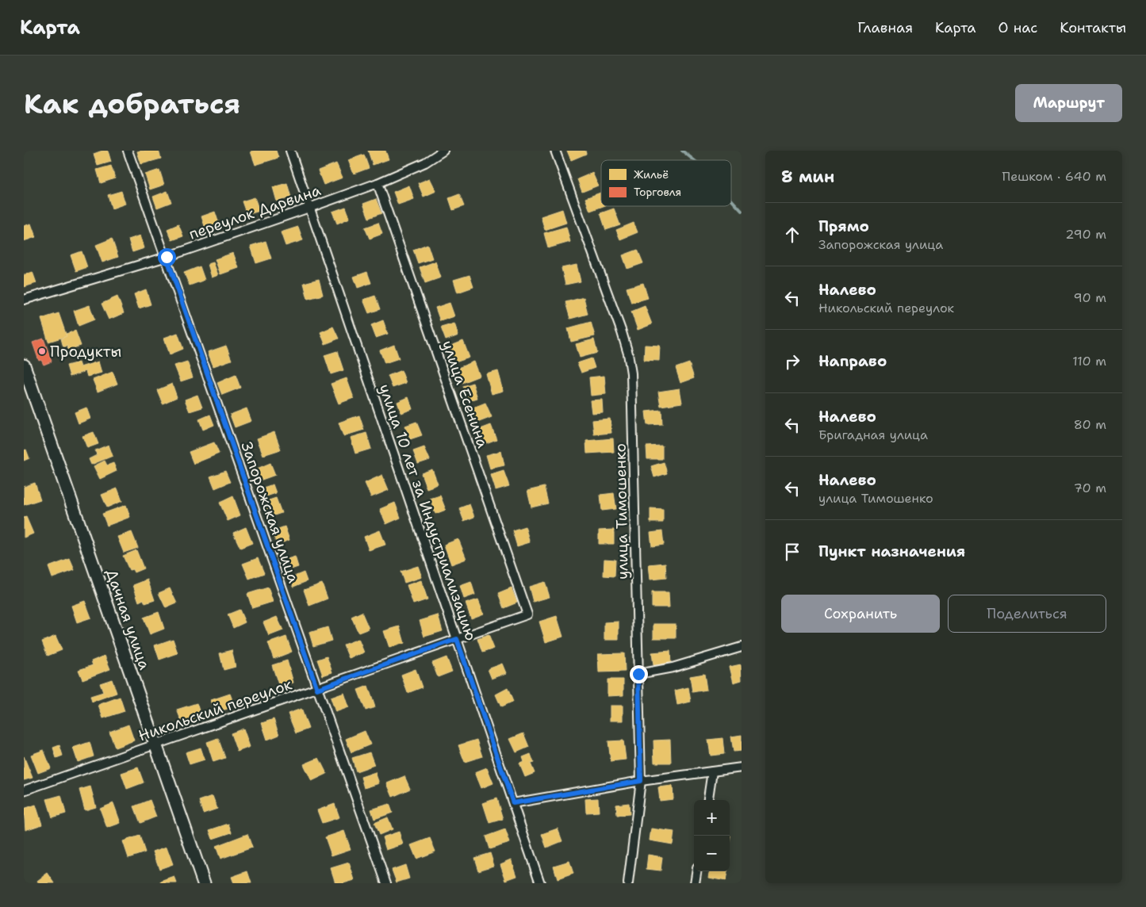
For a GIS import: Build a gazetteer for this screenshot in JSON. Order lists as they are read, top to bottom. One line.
{"streets":{"street":["переулок Дарвина","улица Есенина","улица Тимошенко","Запорожская улица","улица 10 лет за Индустриализацию","Дачная улица","Никольский переулок"]},"crossings":[["переулок Дарвина","улица Есенина"],["переулок Дарвина","Запорожская улица"],["переулок Дарвина","улица 10 лет за Индустриализацию"],["улица Есенина","Никольский переулок"],["Запорожская улица","Никольский переулок"],["улица 10 лет за Индустриализацию","Никольский переулок"],["Дачная улица","Никольский переулок"]],"places":["Продукты"],"legend":["Жильё","Торговля"],"page":{"header":"Карта","nav":["Главная","Карта","О нас","Контакты"],"buttons":["Маршрут",["Сохранить","Поделиться"]],"title":"Как добраться","heading":["8 мин","Пешком · 640 m"],"list":[["Прямо","Запорожская улица","290 m"],["Налево","Никольский переулок","90 m"],["Направо","110 m"],["Налево","Бригадная улица","80 m"],["Налево","улица Тимошенко","70 m"],"Пункт назначения"],"map_buttons":["+","−"]}}
